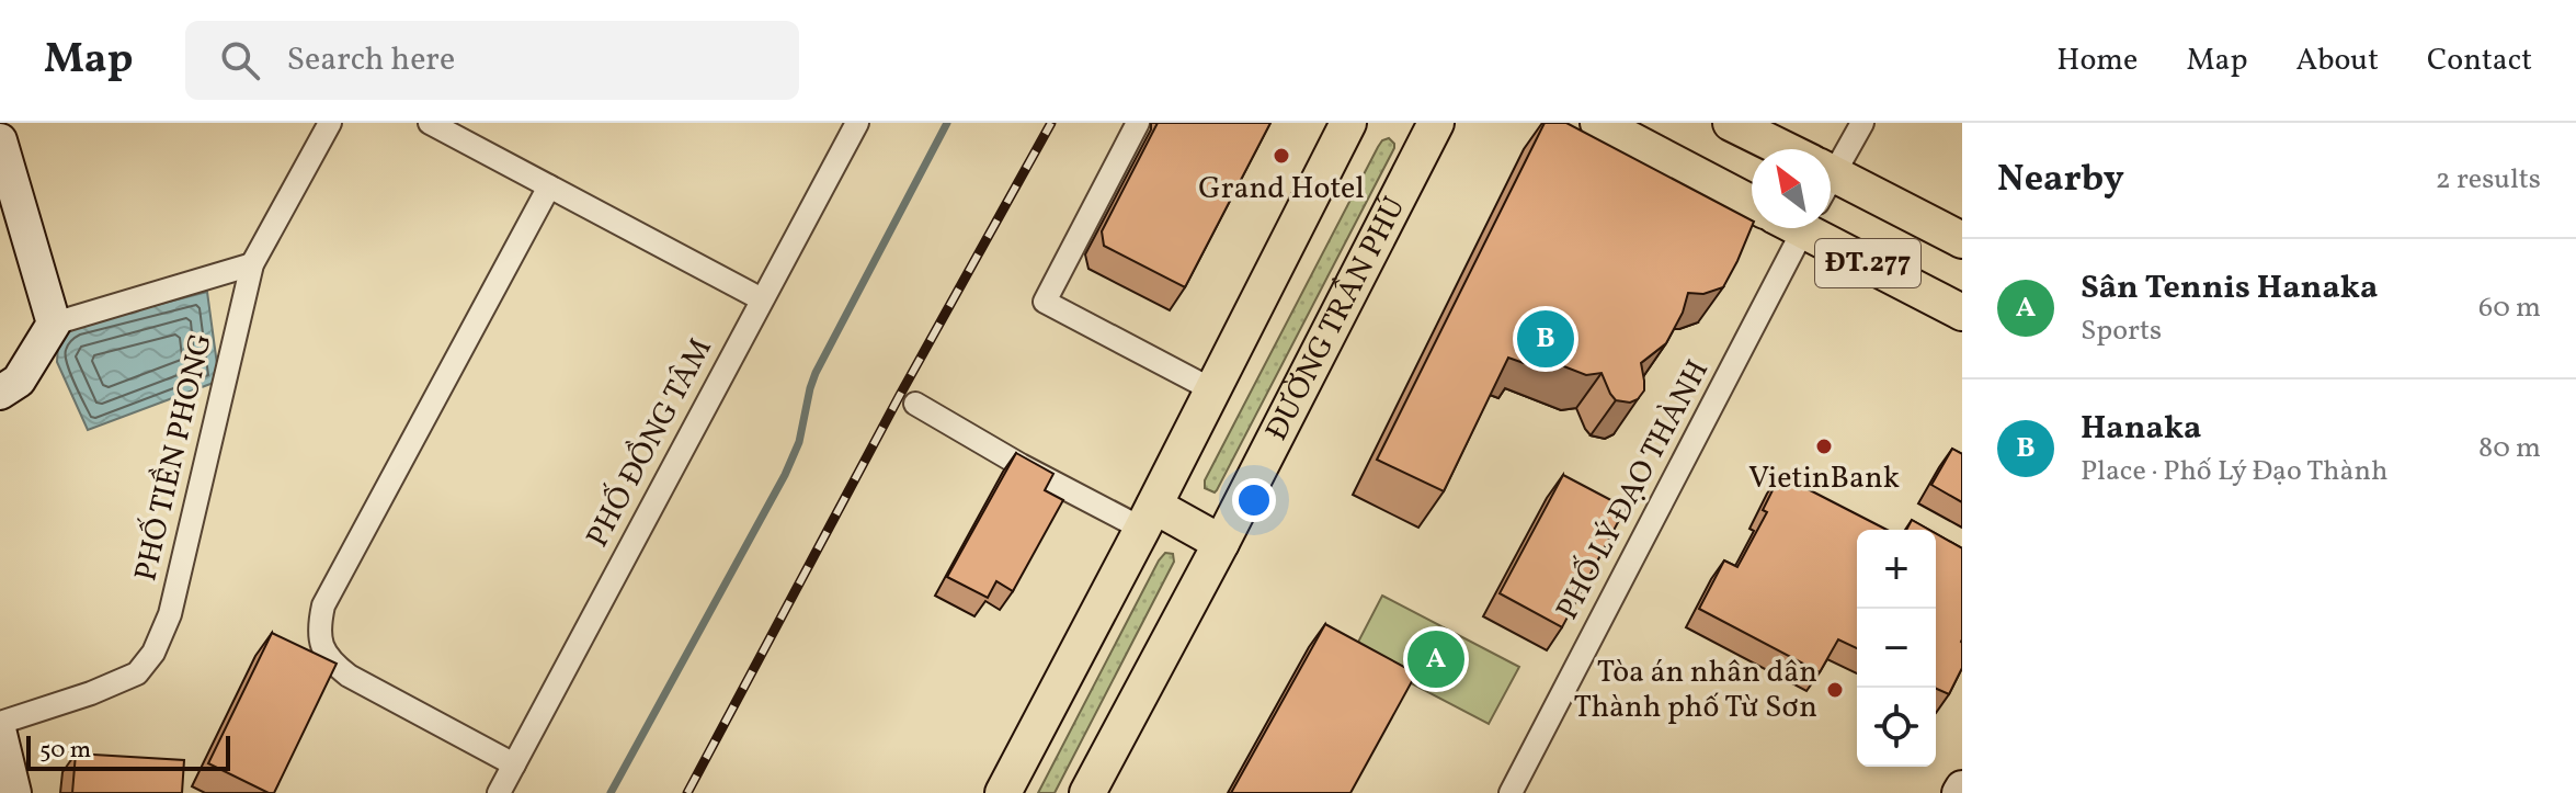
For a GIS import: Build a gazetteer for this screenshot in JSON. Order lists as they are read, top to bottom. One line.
{"streets":{"main road":["ĐT.277","ĐƯỜNG TRẦN PHÚ"],"street":["PHỐ ĐỒNG TÂM","PHỐ TIỀN PHONG","PHỐ LÝ ĐẠO THÀNH"]},"places":["Grand Hotel","VietinBank","Tòa án nhân dân Thành phố Từ Sơn"],"scale_bar":"50 m","north":"top left","page":{"header":"Map","search":"Search here","nav":["Home","Map","About","Contact"],"heading":["Nearby","2 results"],"list":[{"mark":"A","name":"Sân Tennis Hanaka","note":"Sports","value":"60 m"},{"mark":"B","name":"Hanaka","note":"Place · Phố Lý Đạo Thành","value":"80 m"}],"pins":["B","A"],"map_buttons":["+","−"],"scale":"50 m"}}
